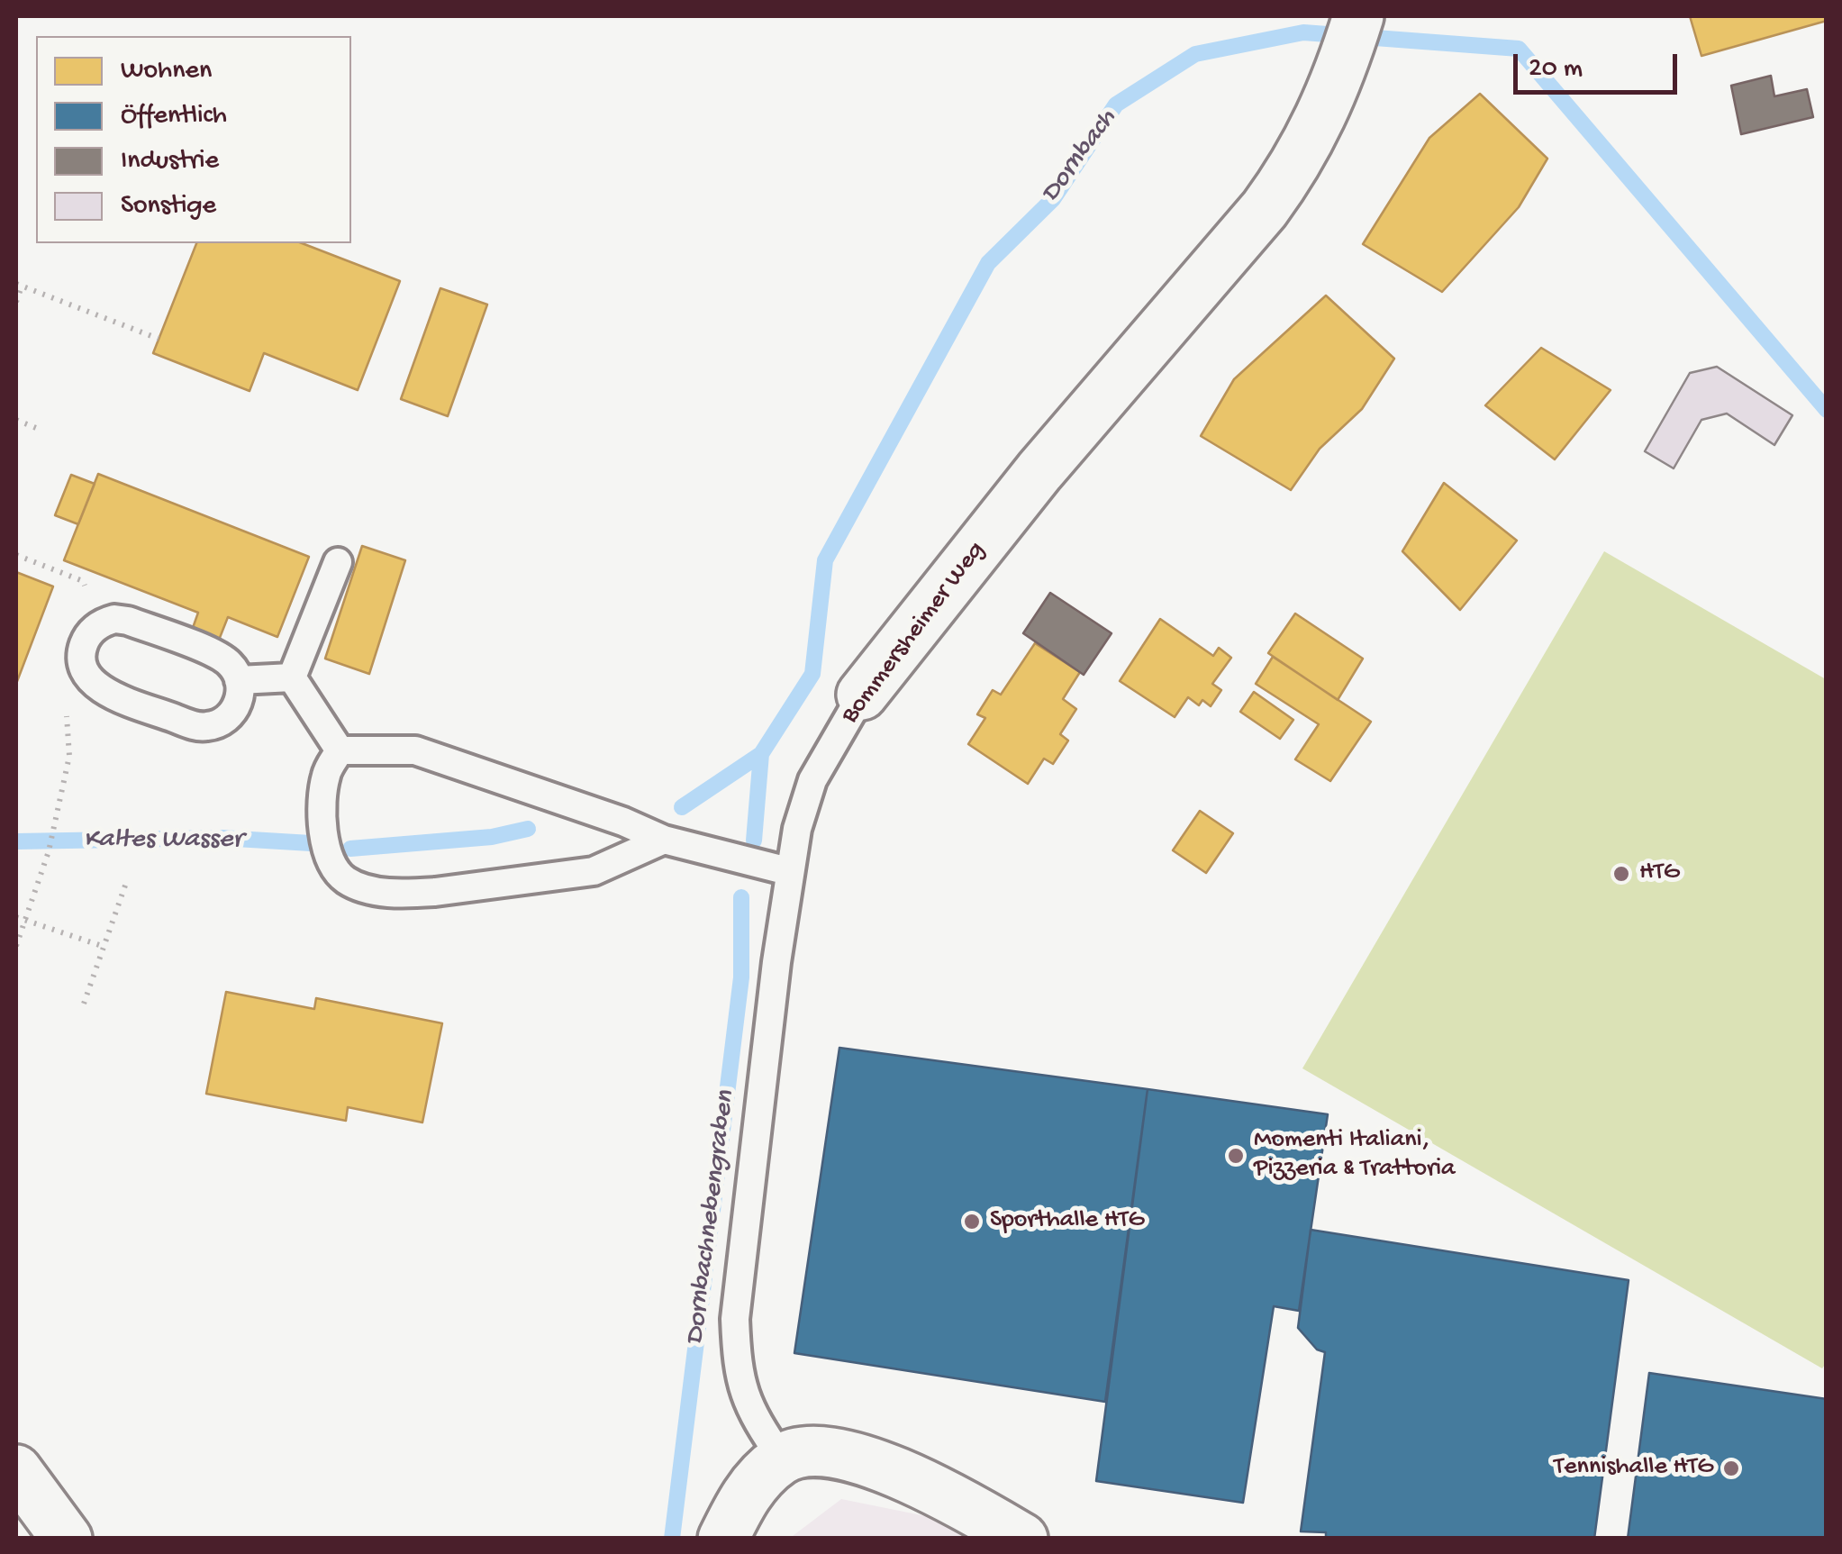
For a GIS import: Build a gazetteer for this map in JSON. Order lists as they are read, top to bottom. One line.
{"streets":{"street":["Bommersheimer Weg"]},"water":["Dornbach","Kaltes Wasser","Dornbachnebengraben"],"places":["HTG","Momenti Italiani, Pizzeria & Trattoria","Sporthalle HTG","Tennishalle HTG"],"legend":["Wohnen","Öffentlich","Industrie","Sonstige"],"scale_bar":"20 m"}
